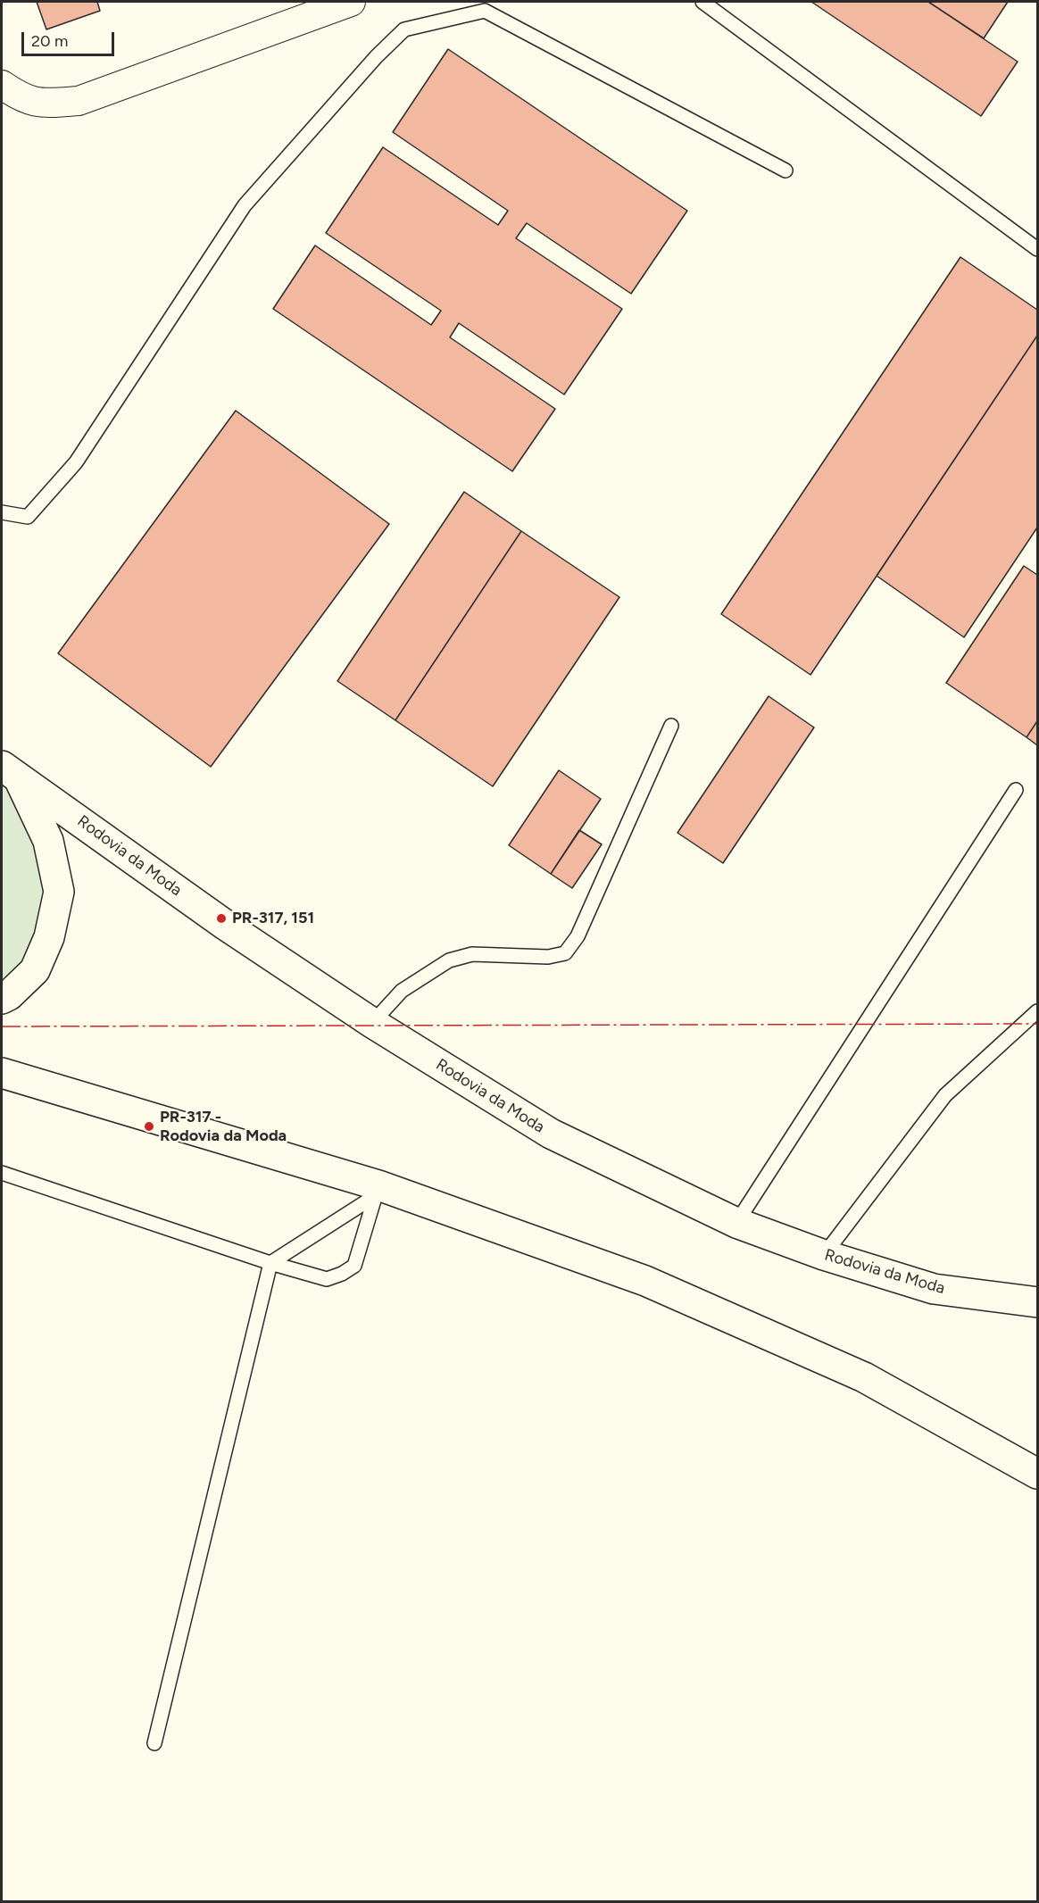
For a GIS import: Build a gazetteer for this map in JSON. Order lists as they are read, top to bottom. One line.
{"streets":{"highway":["Rodovia da Moda"]},"places":["PR-317, 151","PR-317 - Rodovia da Moda"],"scale_bar":"20 m"}
